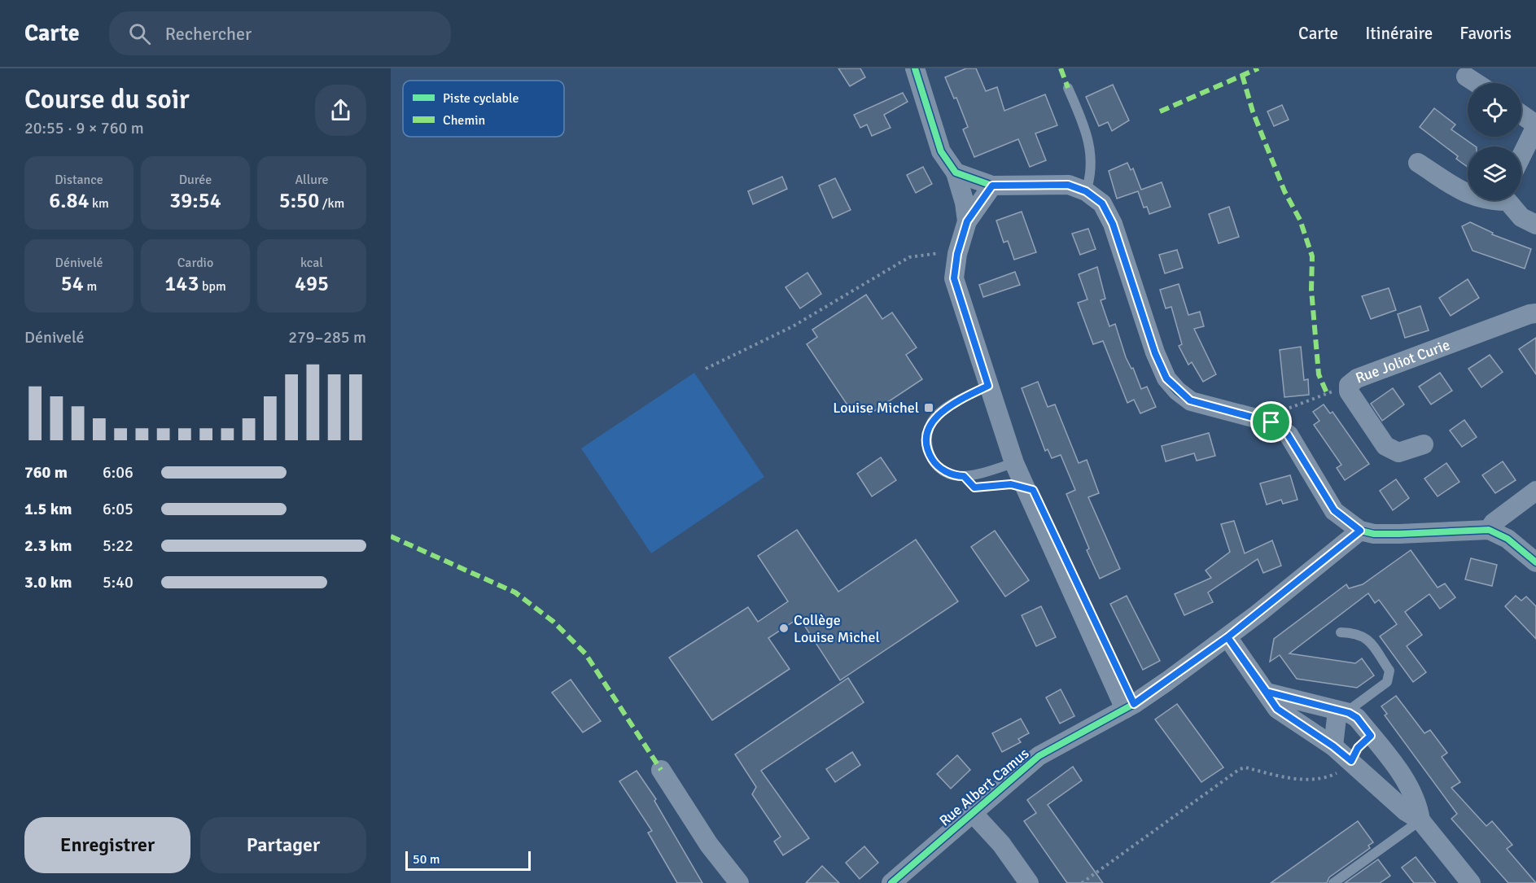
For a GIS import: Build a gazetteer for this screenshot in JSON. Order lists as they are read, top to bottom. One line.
{"streets":{"street":["Rue Joliot Curie","Rue Albert Camus"]},"places":{"transit":["Louise Michel"],"other":["Collège Louise Michel"]},"legend":["Piste cyclable","Chemin"],"scale_bar":"50 m","page":{"header":"Carte","search":"Rechercher","nav":["Carte","Itinéraire","Favoris"],"heading":["Course du soir","20:55 · 9 × 760 m"],"stats":[["Distance","6.84 km"],["Durée","39:54"],["Allure","5:50 /km"],["Dénivelé","54 m"],["Cardio","143 bpm"],["kcal","495"]],"chart":["Dénivelé","279–285 m"],"list":[{"name":"760 m","note":"6:06"},{"name":"1.5 km","note":"6:05"},{"name":"2.3 km","note":"5:22"},{"name":"3.0 km","note":"5:40"}],"buttons":["Enregistrer","Partager"],"scale":"50 m"}}
